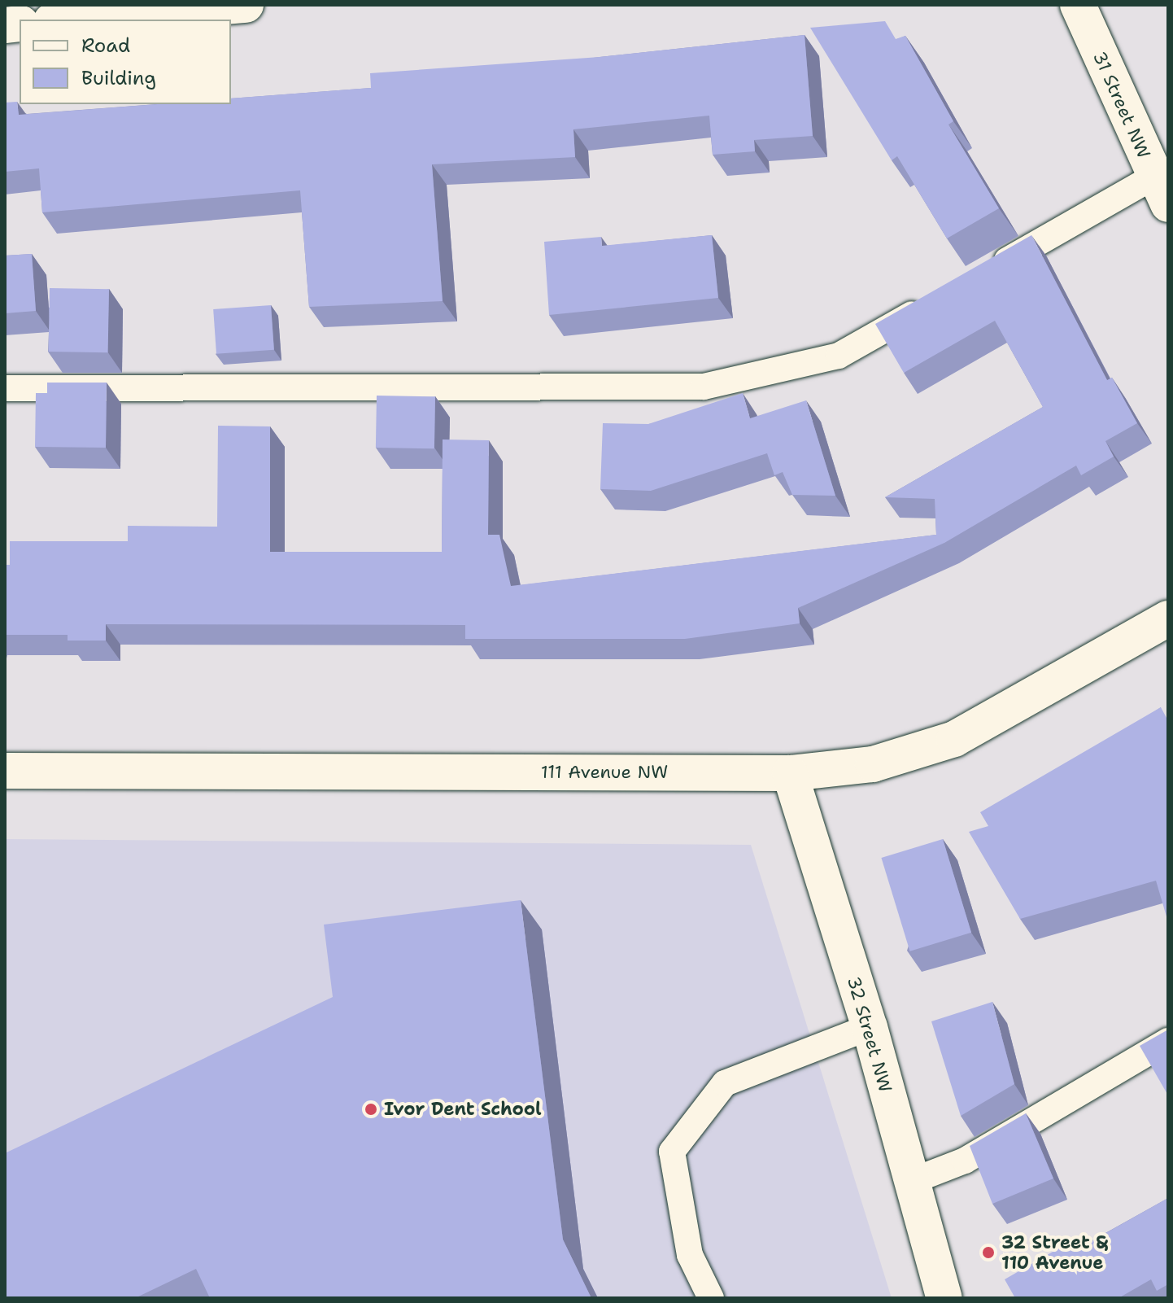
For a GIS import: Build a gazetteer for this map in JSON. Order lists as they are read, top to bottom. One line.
{"streets":{"street":["31 Street NW","111 Avenue NW","32 Street NW"]},"crossings":[["111 Avenue NW","32 Street NW"]],"places":["Ivor Dent School","32 Street & 110 Avenue"],"legend":["Road","Building"]}
